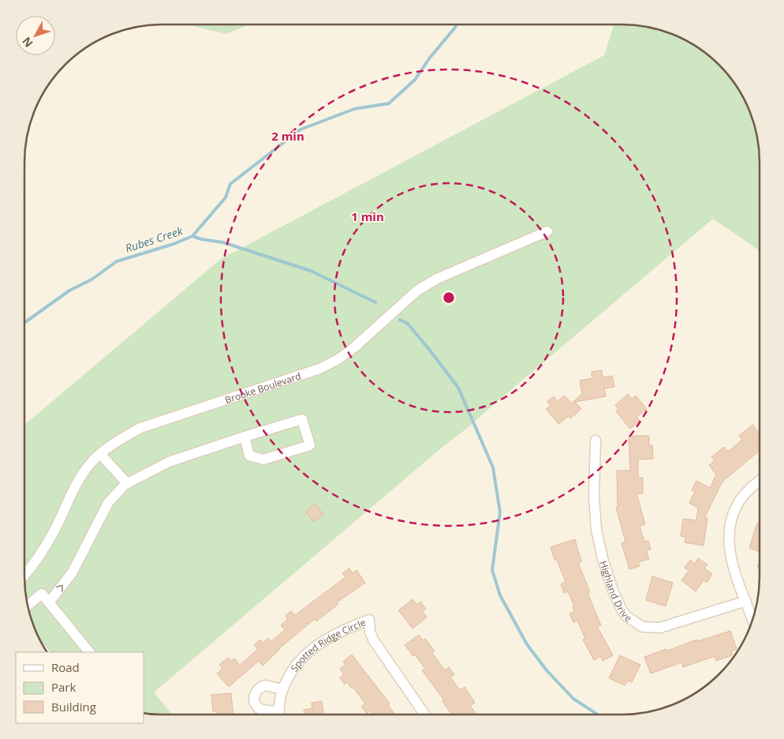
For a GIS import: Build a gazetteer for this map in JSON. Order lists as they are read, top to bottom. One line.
{"streets":{"street":["Brooke Boulevard","Highland Drive","Spotted Ridge Circle"]},"water":["Rubes Creek"],"legend":["Road","Park","Building"],"north":"bottom left","rings":["2 min","1 min"]}
